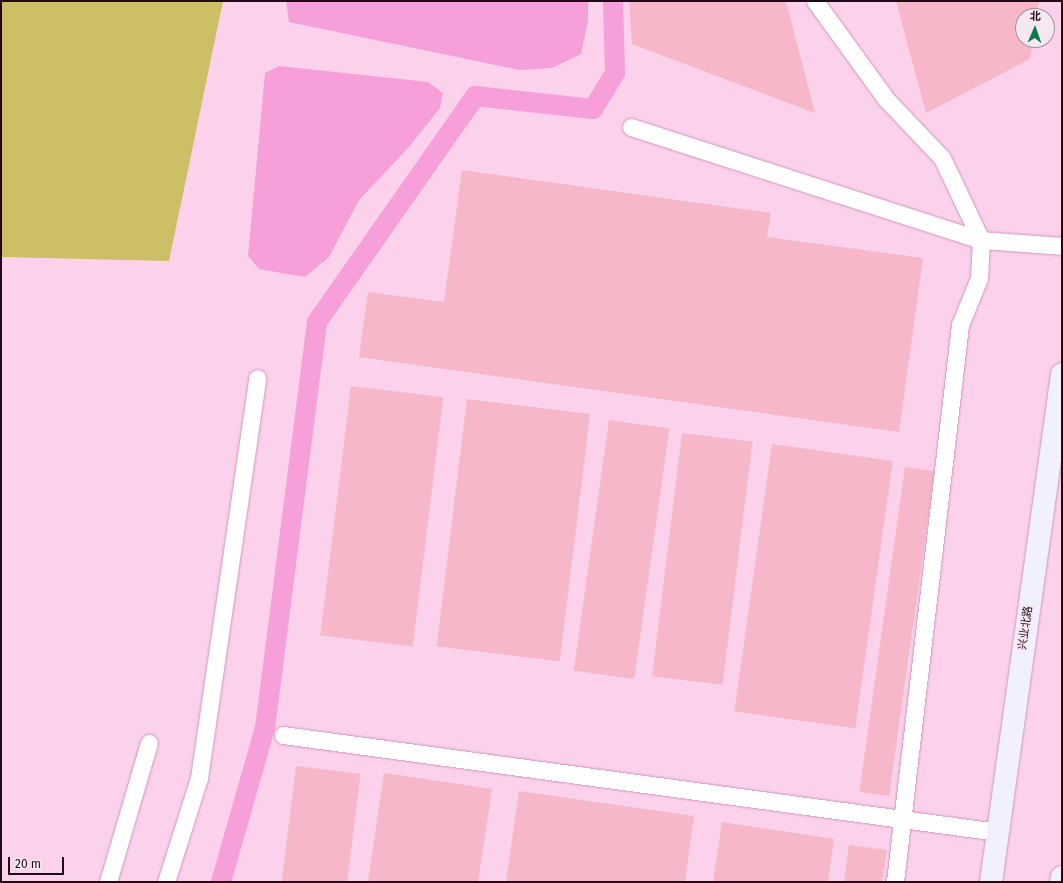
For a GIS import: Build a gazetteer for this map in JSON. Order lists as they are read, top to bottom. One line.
{"streets":{"main road":["兴业北路"]},"scale_bar":"20 m","north":"top"}
